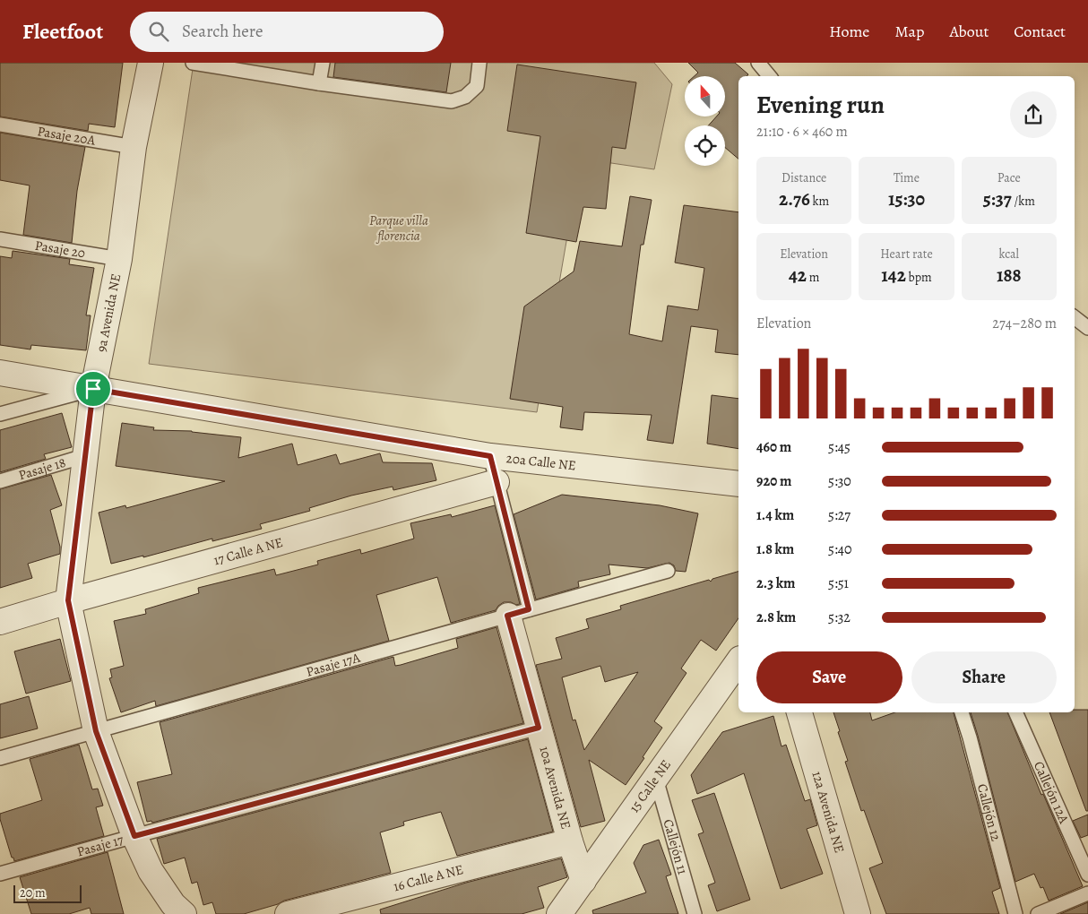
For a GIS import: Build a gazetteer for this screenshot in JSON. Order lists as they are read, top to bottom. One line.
{"streets":{"street":["9a Avenida NE","20a Calle NE","17 Calle A NE","15 Calle NE","10a Avenida NE","12a Avenida NE","16 Calle A NE"],"lane":["Pasaje 20A","Pasaje 20","Pasaje 18","Pasaje 17A","Callejón 12A","Callejón 12","Pasaje 17","Callejón 11"]},"crossings":[["Pasaje 20A","9a Avenida NE"],["Pasaje 20","9a Avenida NE"],["9a Avenida NE","20a Calle NE"],["9a Avenida NE","Pasaje 18"],["9a Avenida NE","17 Calle A NE"],["9a Avenida NE","Pasaje 17A"],["9a Avenida NE","Pasaje 17"],["Pasaje 17A","10a Avenida NE"],["15 Calle NE","10a Avenida NE"],["15 Calle NE","Callejón 11"],["10a Avenida NE","Pasaje 17"],["10a Avenida NE","16 Calle A NE"]],"parks":["Parque villa florencia"],"scale_bar":"20 m","north":"top","page":{"header":"Fleetfoot","search":"Search here","nav":["Home","Map","About","Contact"],"heading":["Evening run","21:10 · 6 × 460 m"],"stats":[["Distance","2.76 km"],["Time","15:30"],["Pace","5:37 /km"],["Elevation","42 m"],["Heart rate","142 bpm"],["kcal","188"]],"chart":["Elevation","274–280 m"],"list":[{"name":"460 m","note":"5:45"},{"name":"920 m","note":"5:30"},{"name":"1.4 km","note":"5:27"},{"name":"1.8 km","note":"5:40"},{"name":"2.3 km","note":"5:51"},{"name":"2.8 km","note":"5:32"}],"buttons":["Save","Share"],"scale":"20 m"}}
